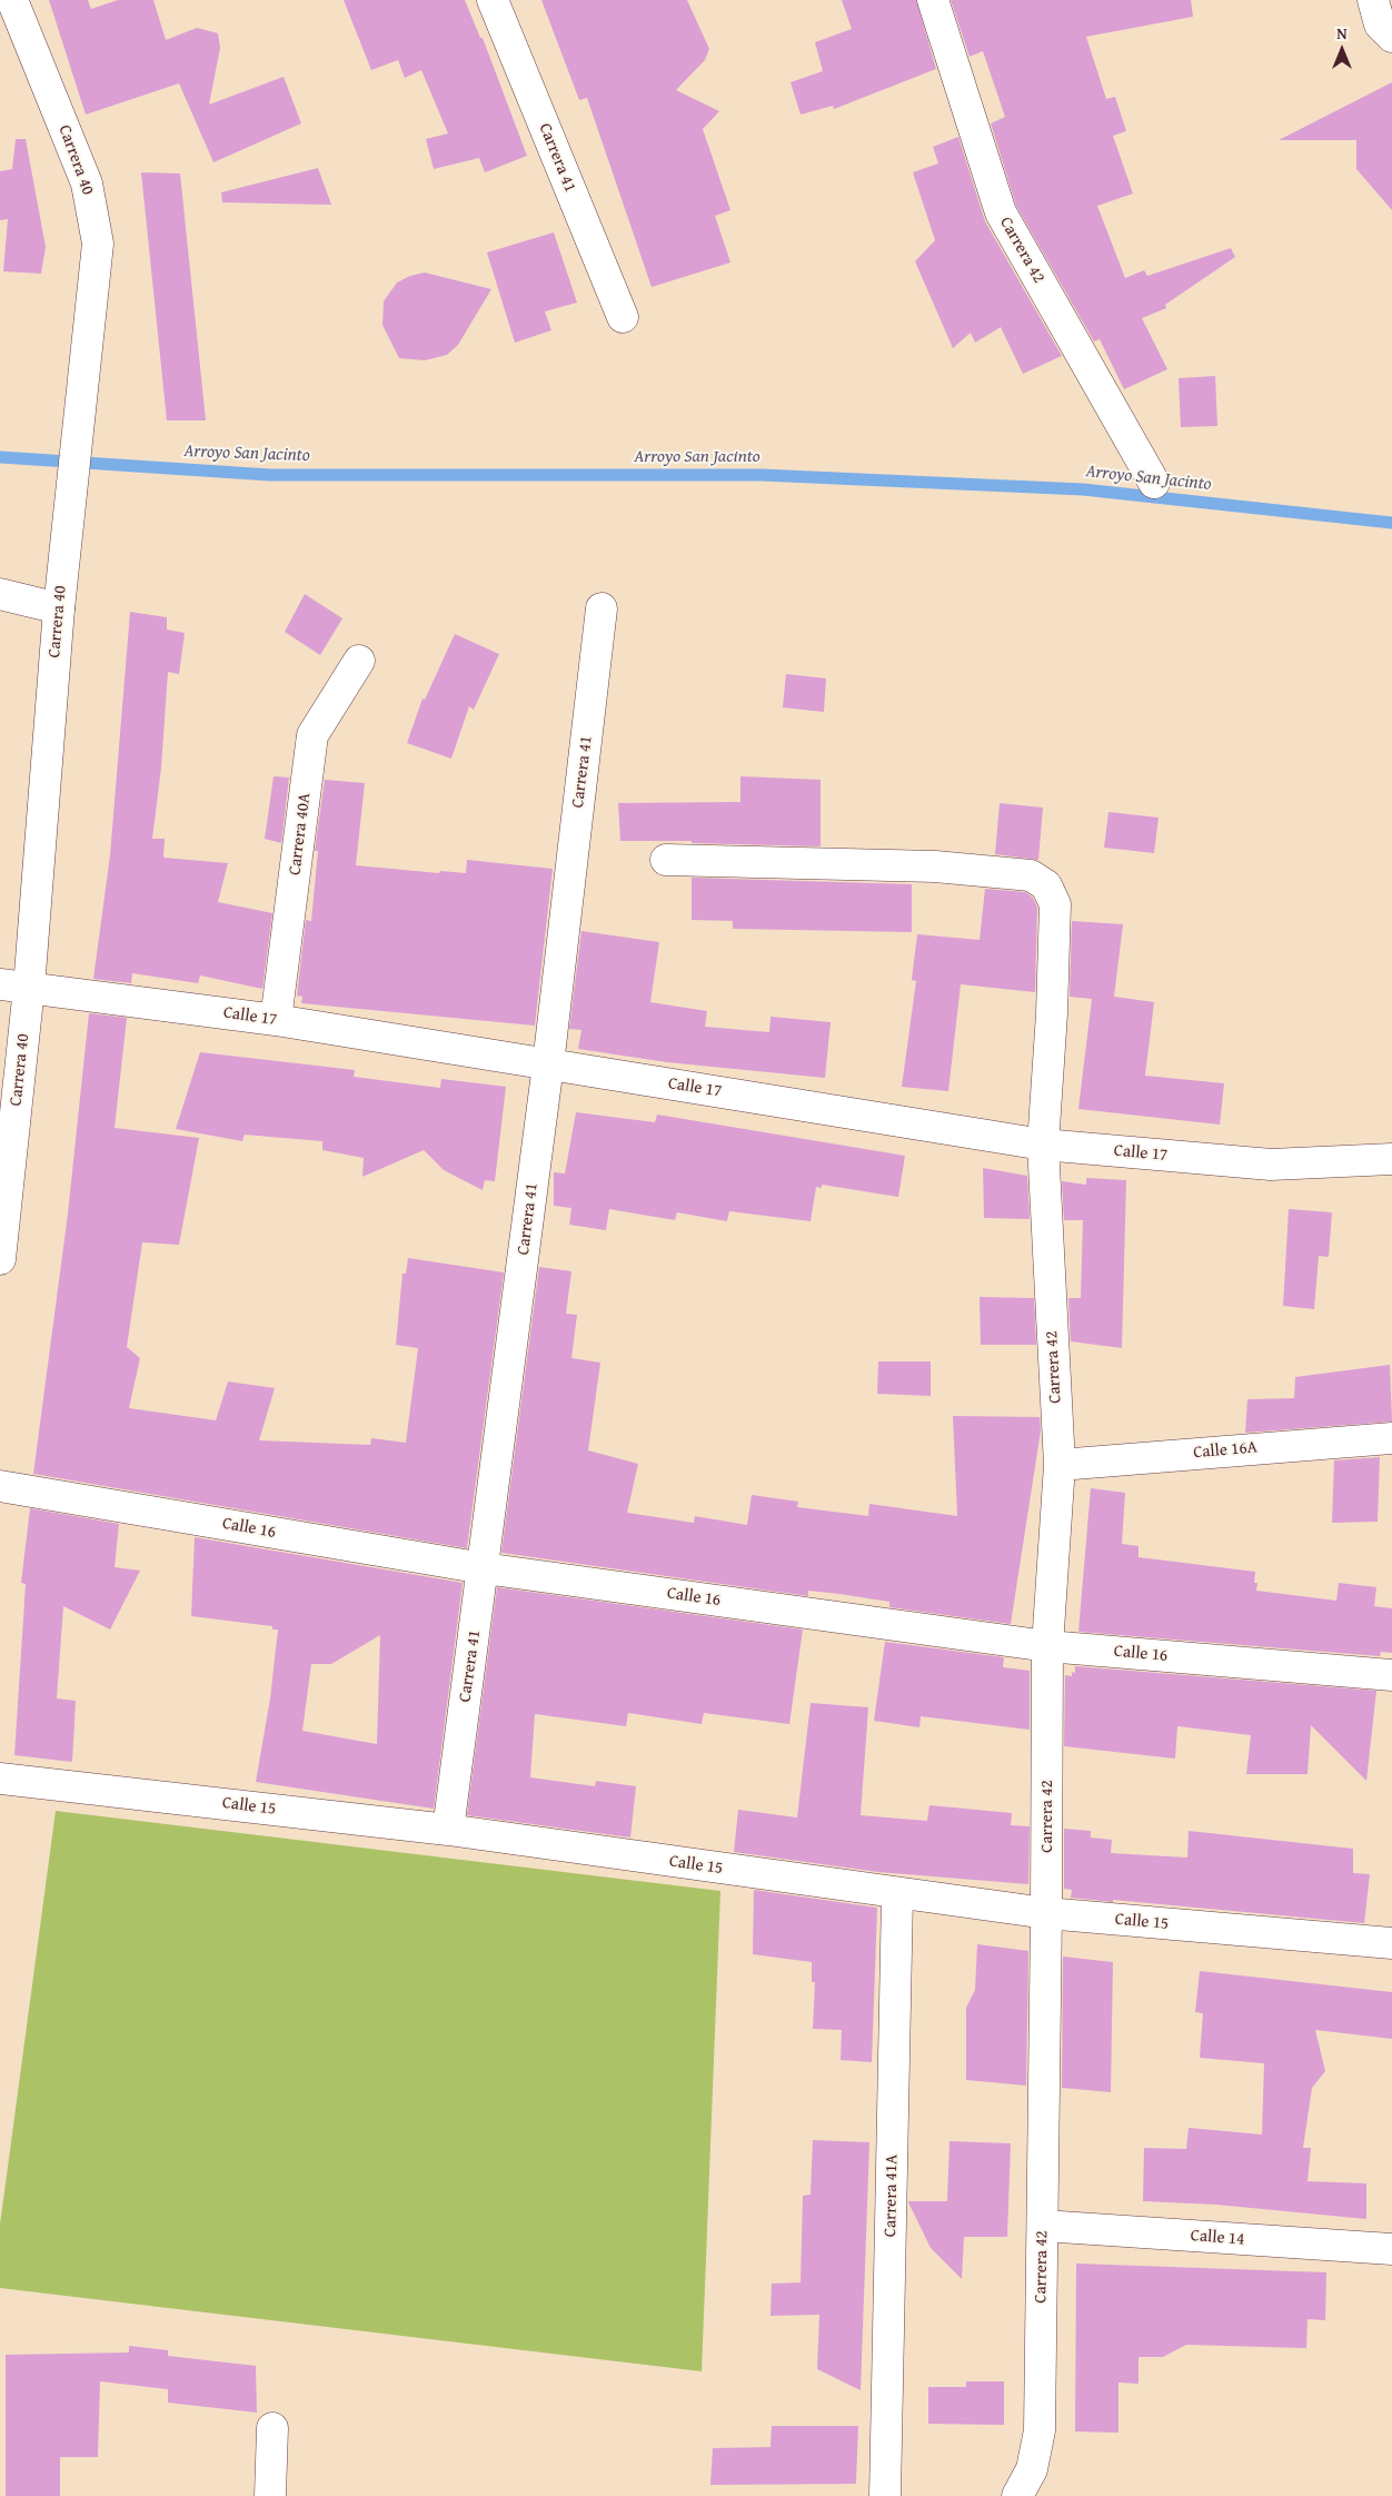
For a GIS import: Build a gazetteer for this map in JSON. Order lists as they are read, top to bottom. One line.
{"streets":{"street":["Carrera 41","Carrera 40","Carrera 42","Carrera 40A","Calle 17","Calle 16A","Calle 16","Calle 15","Carrera 41A","Calle 14"]},"crossings":[["Carrera 41","Calle 17"],["Carrera 41","Calle 16"],["Carrera 41","Calle 15"],["Carrera 40","Calle 17"],["Carrera 42","Calle 17"],["Carrera 42","Calle 16A"],["Carrera 42","Calle 16"],["Carrera 42","Calle 15"],["Carrera 42","Calle 14"],["Carrera 40A","Calle 17"],["Calle 15","Carrera 41A"]],"water":["Arroyo San Jacinto"],"north":"top"}
